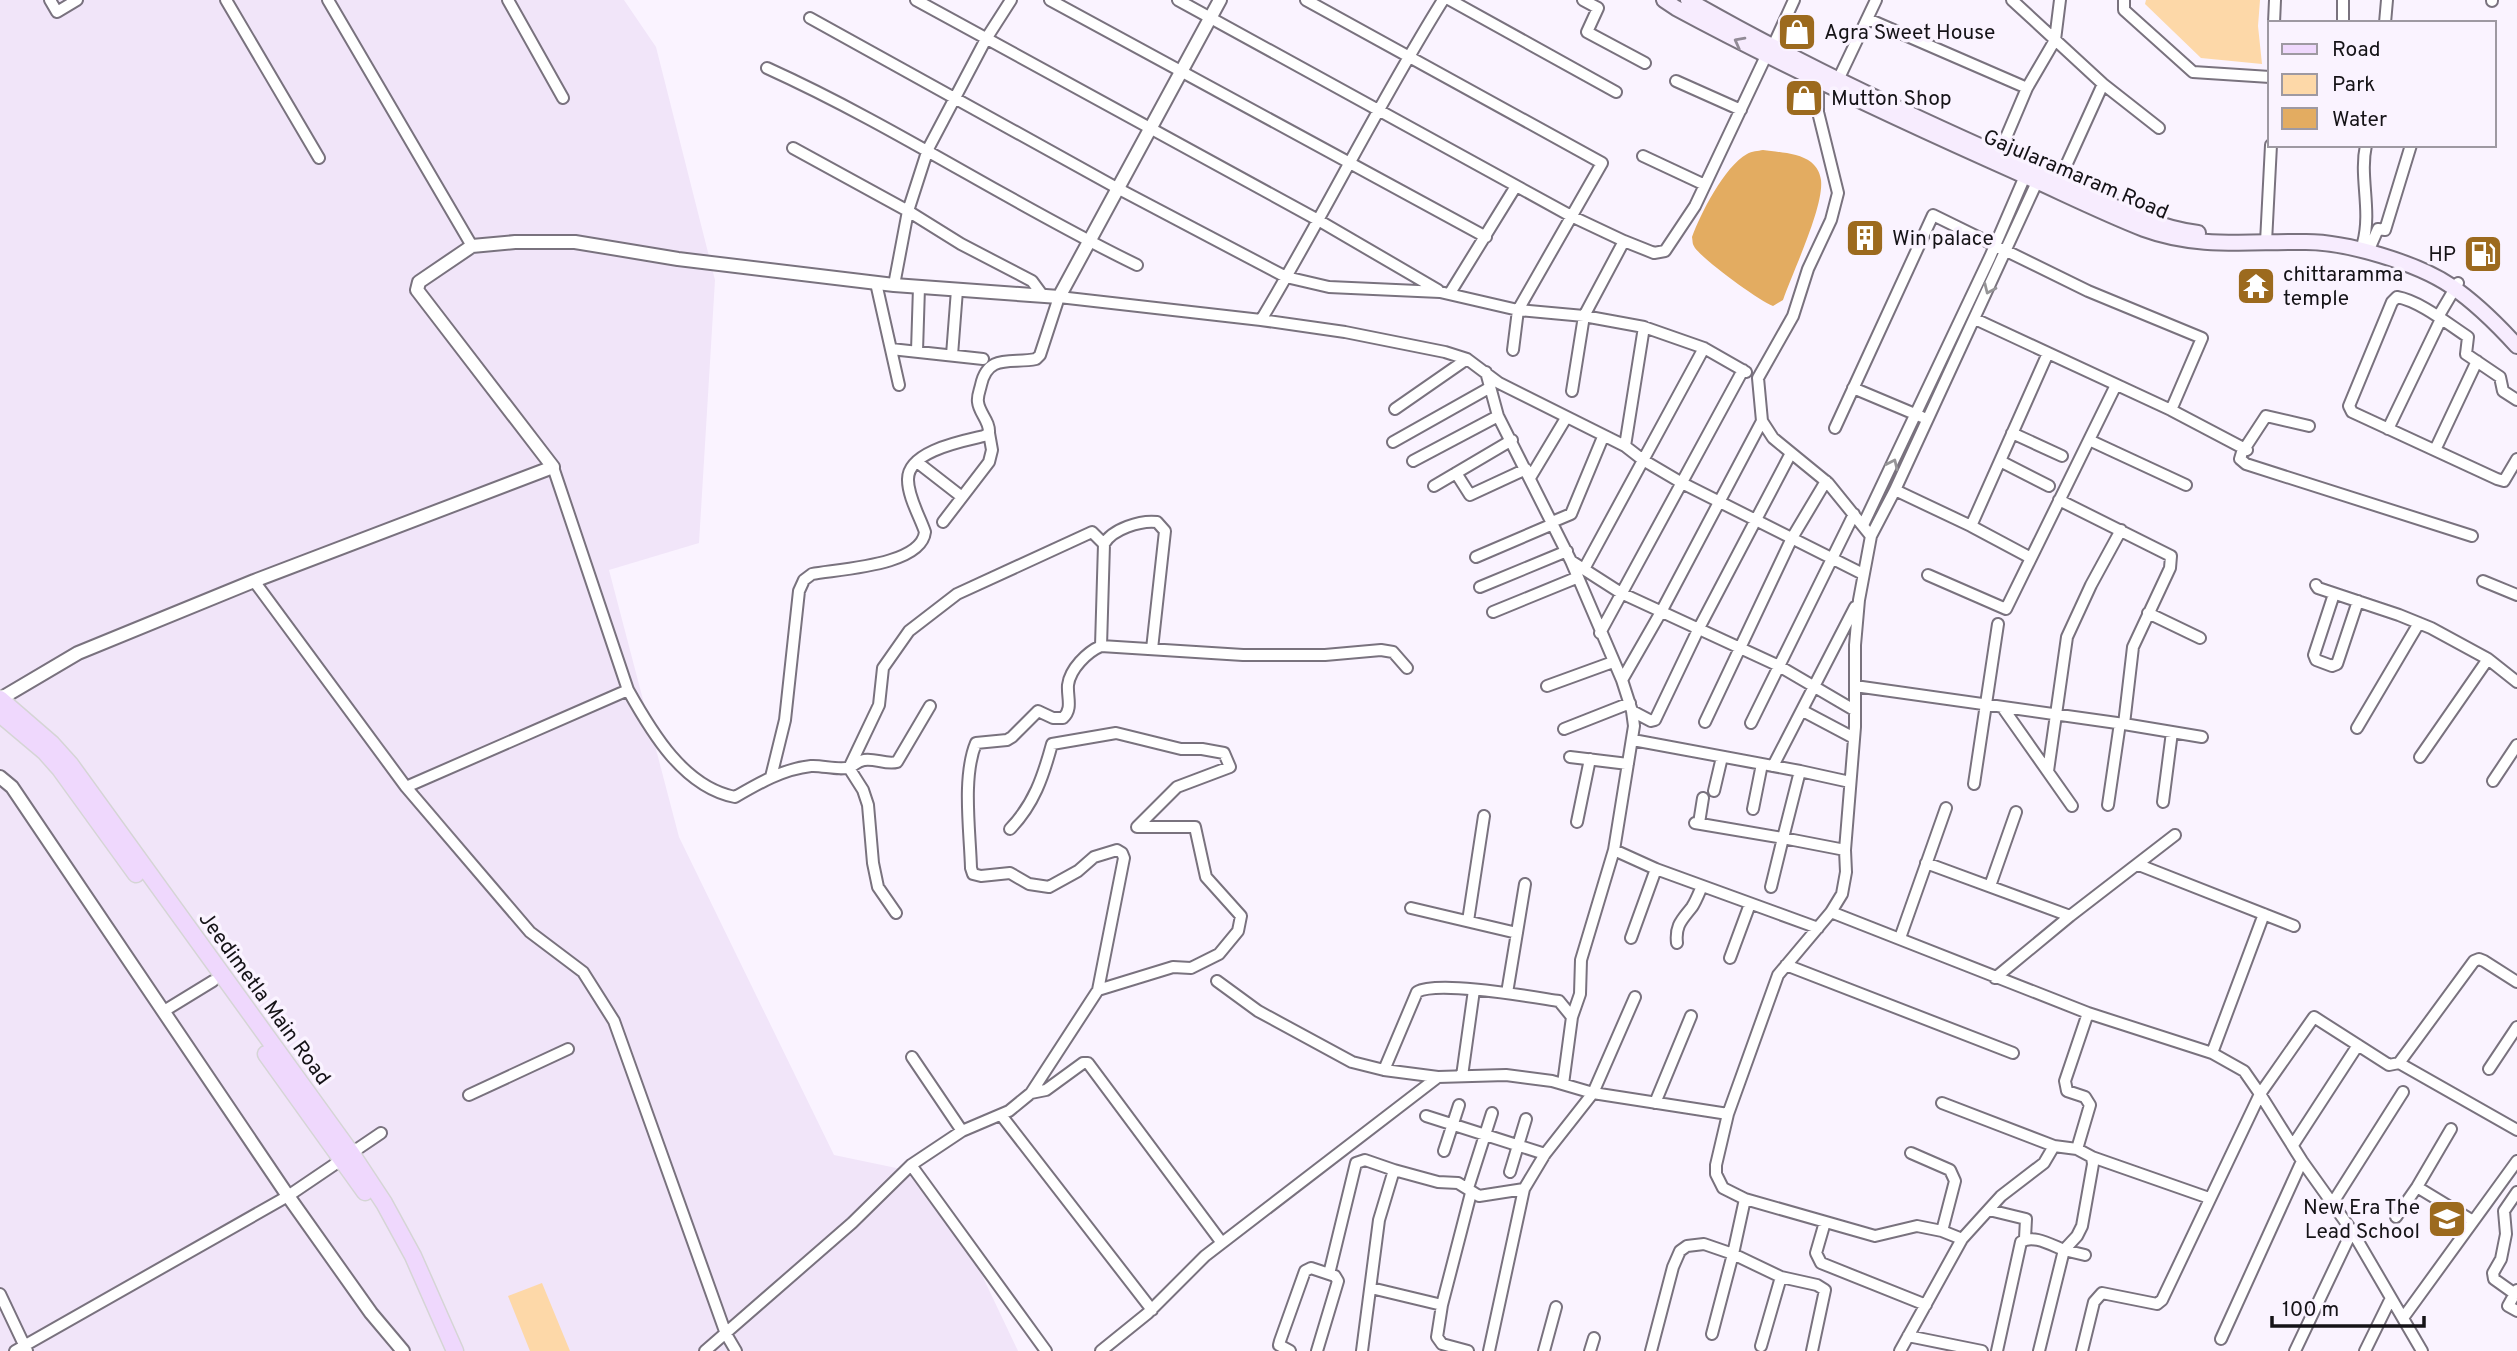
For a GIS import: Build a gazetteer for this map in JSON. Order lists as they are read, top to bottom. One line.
{"streets":{"main road":["Gajularamaram Road","Jeedimetla Main Road"]},"places":{"shop":["Agra Sweet House","Mutton Shop"],"building":["Win palace"],"fuel station":["HP"],"temple":["chittaramma temple"],"school or university":["New Era The Lead School"]},"legend":["Road","Park","Water"],"scale_bar":"100 m"}
